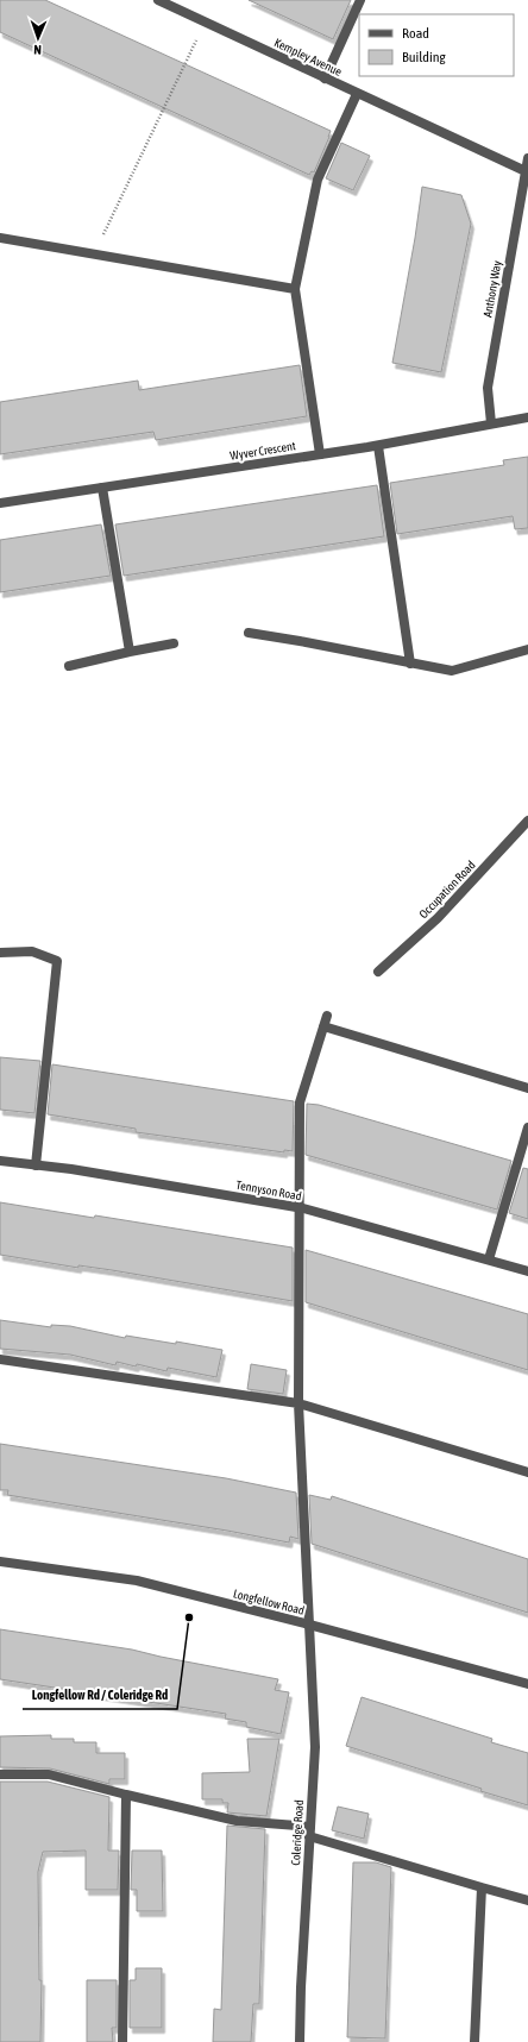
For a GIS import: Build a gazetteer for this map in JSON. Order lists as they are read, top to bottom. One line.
{"streets":{"street":["Kempley Avenue","Anthony Way","Wyver Crescent","Occupation Road","Tennyson Road","Longfellow Road","Coleridge Road"]},"crossings":[["Kempley Avenue","Anthony Way"],["Anthony Way","Wyver Crescent"],["Tennyson Road","Coleridge Road"],["Longfellow Road","Coleridge Road"]],"places":["Longfellow Rd / Coleridge Rd"],"legend":["Road","Building"],"north":"bottom"}
